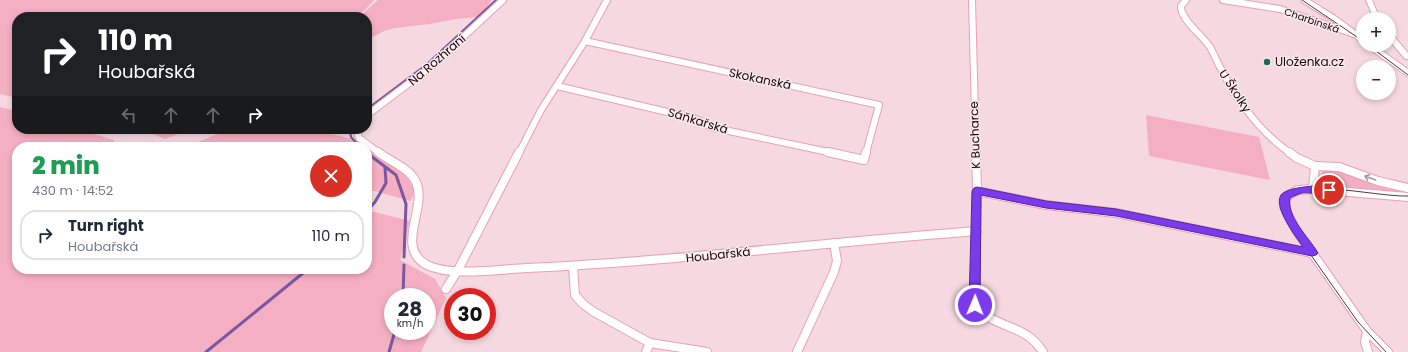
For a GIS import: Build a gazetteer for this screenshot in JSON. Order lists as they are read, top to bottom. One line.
{"streets":{"street":["Charbinská","Na Rozhraní","Skokanská","U Školky","Sáňkařská","K Bucharce","Houbařská"]},"crossings":[["Skokanská","Sáňkařská"],["K Bucharce","Houbařská"]],"places":["Uloženka.cz"],"page":{"map_buttons":["+","−"],"turn":["110 m","Houbařská"],"heading":["2 min","430 m · 14:52"],"list":[{"name":"Turn right","note":"Houbařská","value":"110 m"}],"speed":"28 km/h","limit":"30"}}
